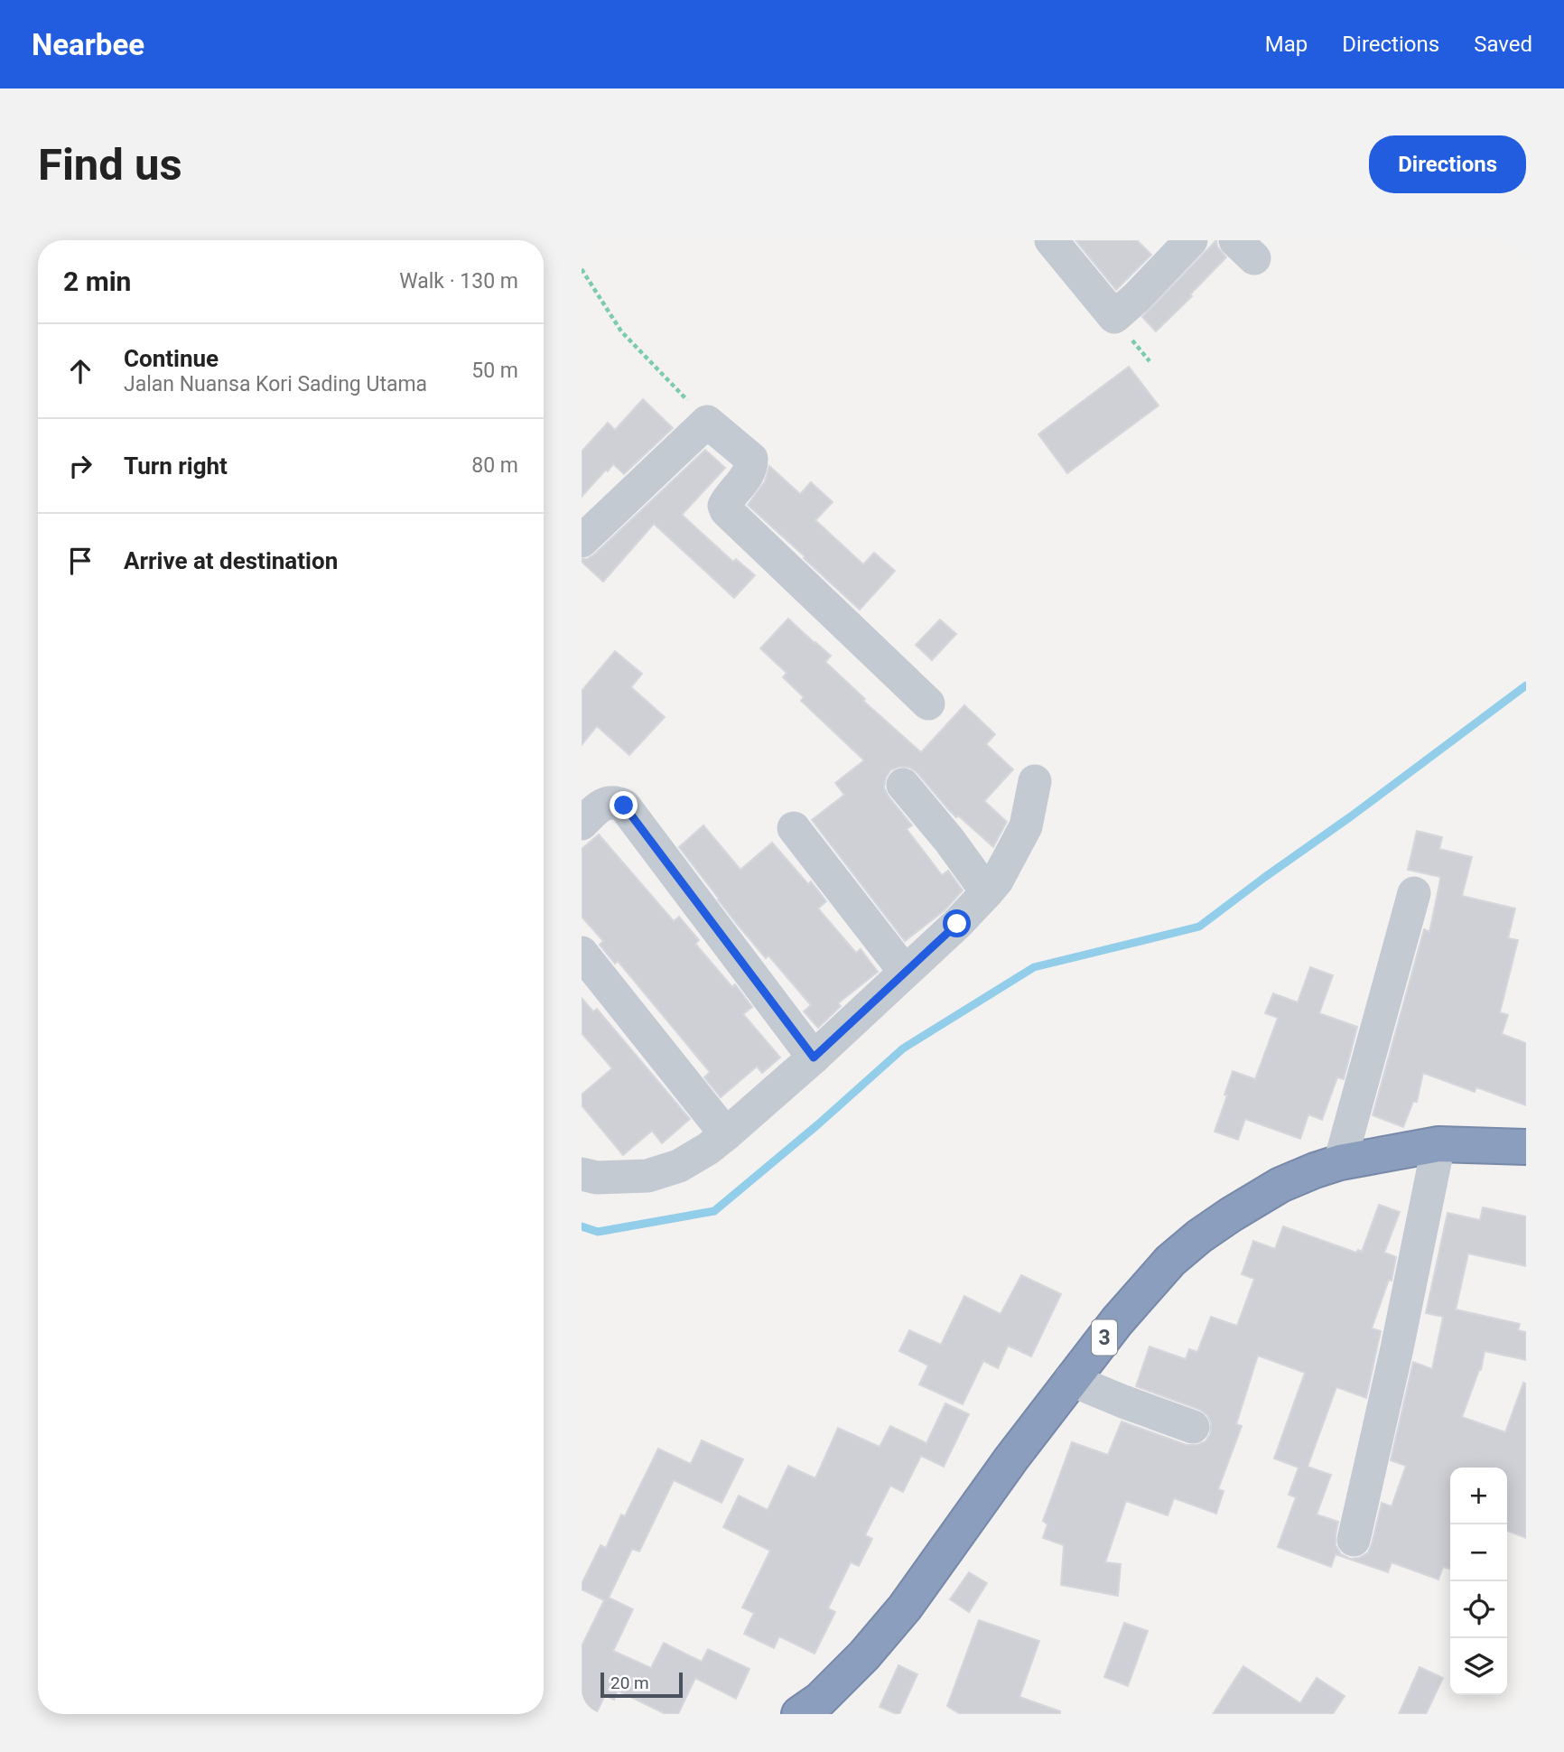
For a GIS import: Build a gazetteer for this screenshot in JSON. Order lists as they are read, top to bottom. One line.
{"streets":{"highway":["3"]},"scale_bar":"20 m","page":{"header":"Nearbee","nav":["Map","Directions","Saved"],"buttons":"Directions","title":"Find us","heading":["2 min","Walk · 130 m"],"list":[["Continue","Jalan Nuansa Kori Sading Utama","50 m"],["Turn right","80 m"],"Arrive at destination"],"map_buttons":["+","−"],"scale":"20 m"}}
